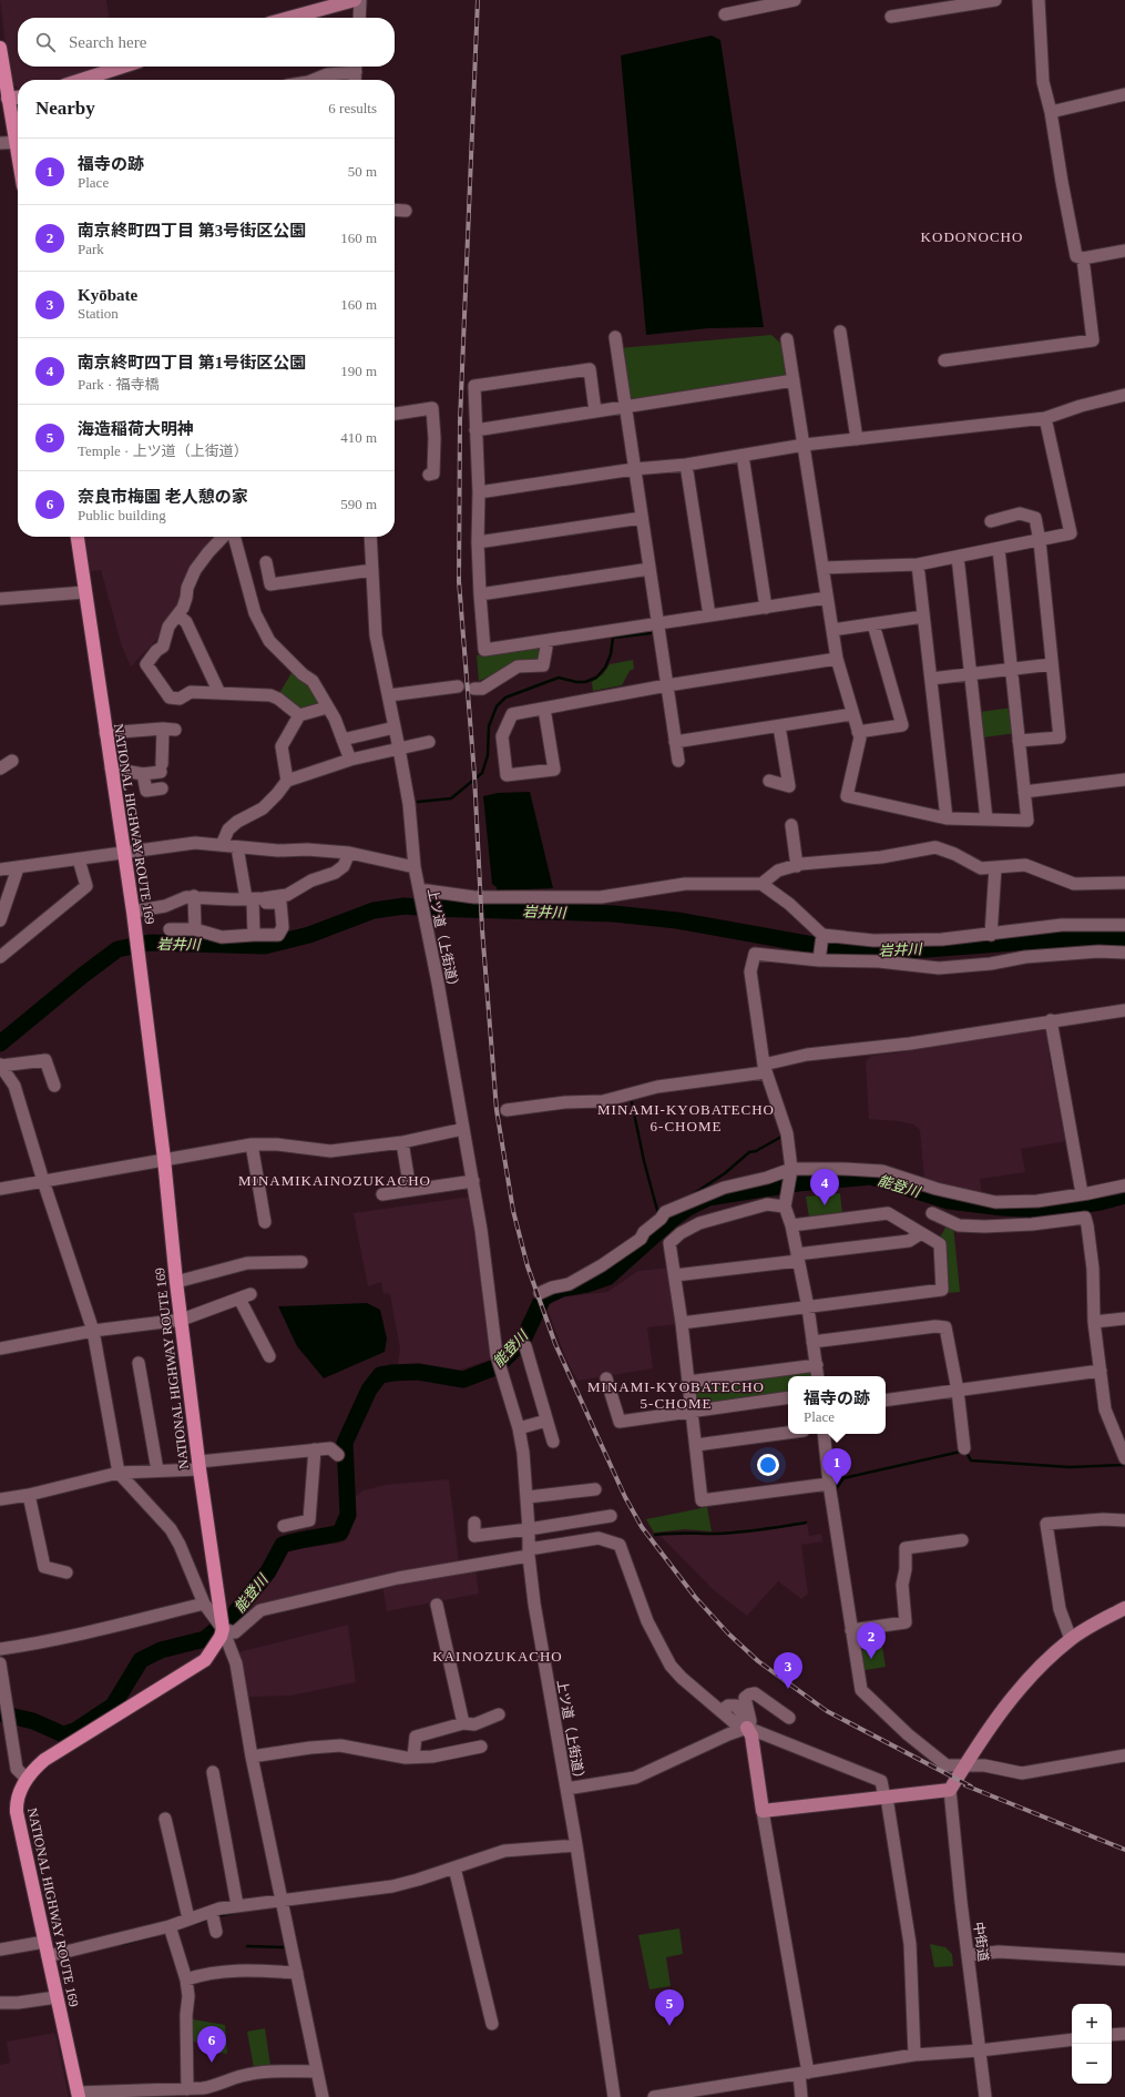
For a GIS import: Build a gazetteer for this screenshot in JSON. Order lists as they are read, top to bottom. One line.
{"streets":{"highway":["NATIONAL HIGHWAY ROUTE 169"],"street":["上ツ道（上街道）","中街道"]},"districts":["KODONOCHO","MINAMI-KYOBATECHO 6-CHOME","MINAMIKAINOZUKACHO","MINAMI-KYOBATECHO 5-CHOME","KAINOZUKACHO"],"water":["岩井川","能登川"],"page":{"search":"Search here","heading":["Nearby","6 results"],"list":[{"mark":"1","name":"福寺の跡","note":"Place","value":"50 m"},{"mark":"2","name":"南京終町四丁目 第3号街区公園","note":"Park","value":"160 m"},{"mark":"3","name":"Kyōbate","note":"Station","value":"160 m"},{"mark":"4","name":"南京終町四丁目 第1号街区公園","note":"Park · 福寺橋","value":"190 m"},{"mark":"5","name":"海造稲荷大明神","note":"Temple · 上ツ道（上街道）","value":"410 m"},{"mark":"6","name":"奈良市梅園 老人憩の家","note":"Public building","value":"590 m"}],"pins":["4","1","2","3","5","6"],"popup":["福寺の跡","Place"],"map_buttons":["+","−"]}}
